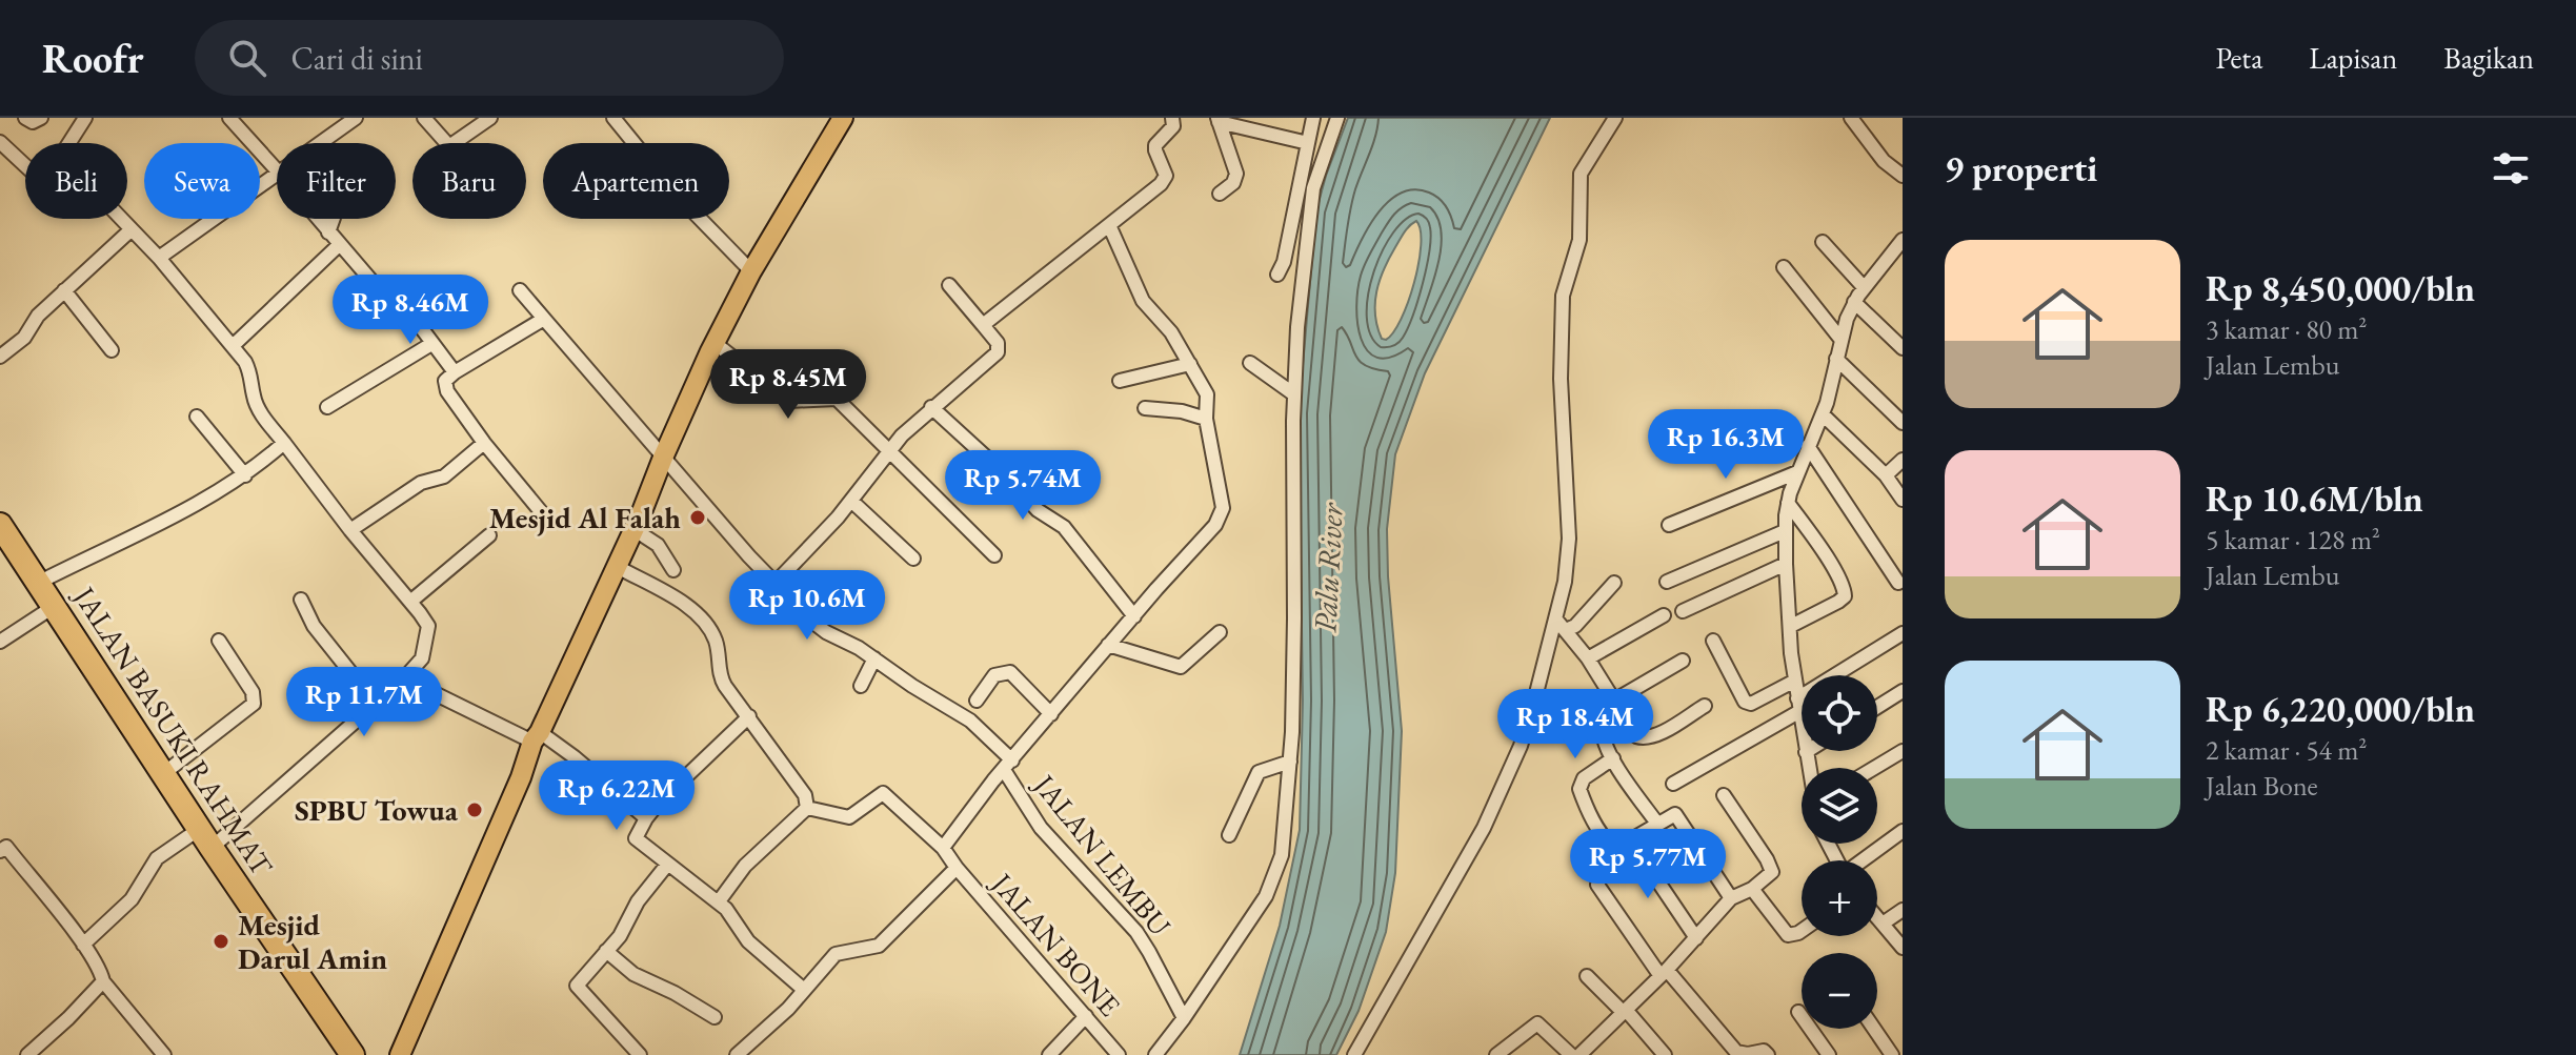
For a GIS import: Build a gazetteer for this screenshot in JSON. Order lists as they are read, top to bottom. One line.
{"streets":{"highway":["JALAN BASUKI RAHMAT"],"street":["JALAN LEMBU","JALAN BONE"]},"water":["Palu River"],"places":["Mesjid Al Falah","SPBU Towua","Mesjid Darul Amin"],"page":{"header":"Roofr","search":"Cari di sini","nav":["Peta","Lapisan","Bagikan"],"heading":"9 properti","chip":["Beli","Sewa","Filter","Baru","Apartemen"],"list":[{"name":"Rp 8,450,000/bln","note":"3 kamar · 80 m² · Jalan Lembu"},{"name":"Rp 10.6M/bln","note":"5 kamar · 128 m² · Jalan Lembu"},{"name":"Rp 6,220,000/bln","note":"2 kamar · 54 m² · Jalan Bone"}],"price":["Rp 8.46M","Rp 8.45M","Rp 16.3M","Rp 5.74M","Rp 10.6M","Rp 11.7M","Rp 18.4M","Rp 6.22M","Rp 5.77M"],"map_buttons":["+","−"]}}
